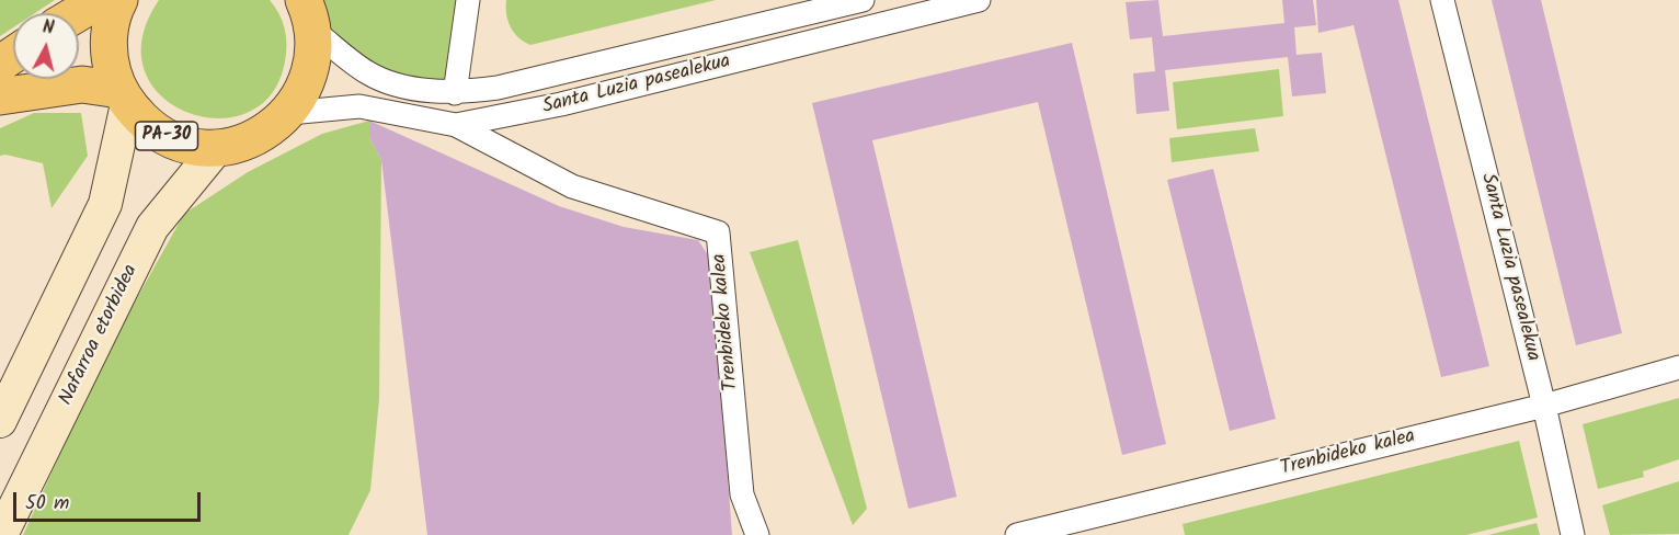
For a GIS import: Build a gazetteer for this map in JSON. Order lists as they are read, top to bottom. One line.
{"streets":{"highway":["PA-30"],"main road":["Nafarroa etorbidea"],"street":["Santa Luzia pasealekua","Trenbideko kalea"]},"crossings":[["Santa Luzia pasealekua","PA-30"],["Santa Luzia pasealekua","Trenbideko kalea"],["PA-30","Nafarroa etorbidea"]],"scale_bar":"50 m","north":"top"}
